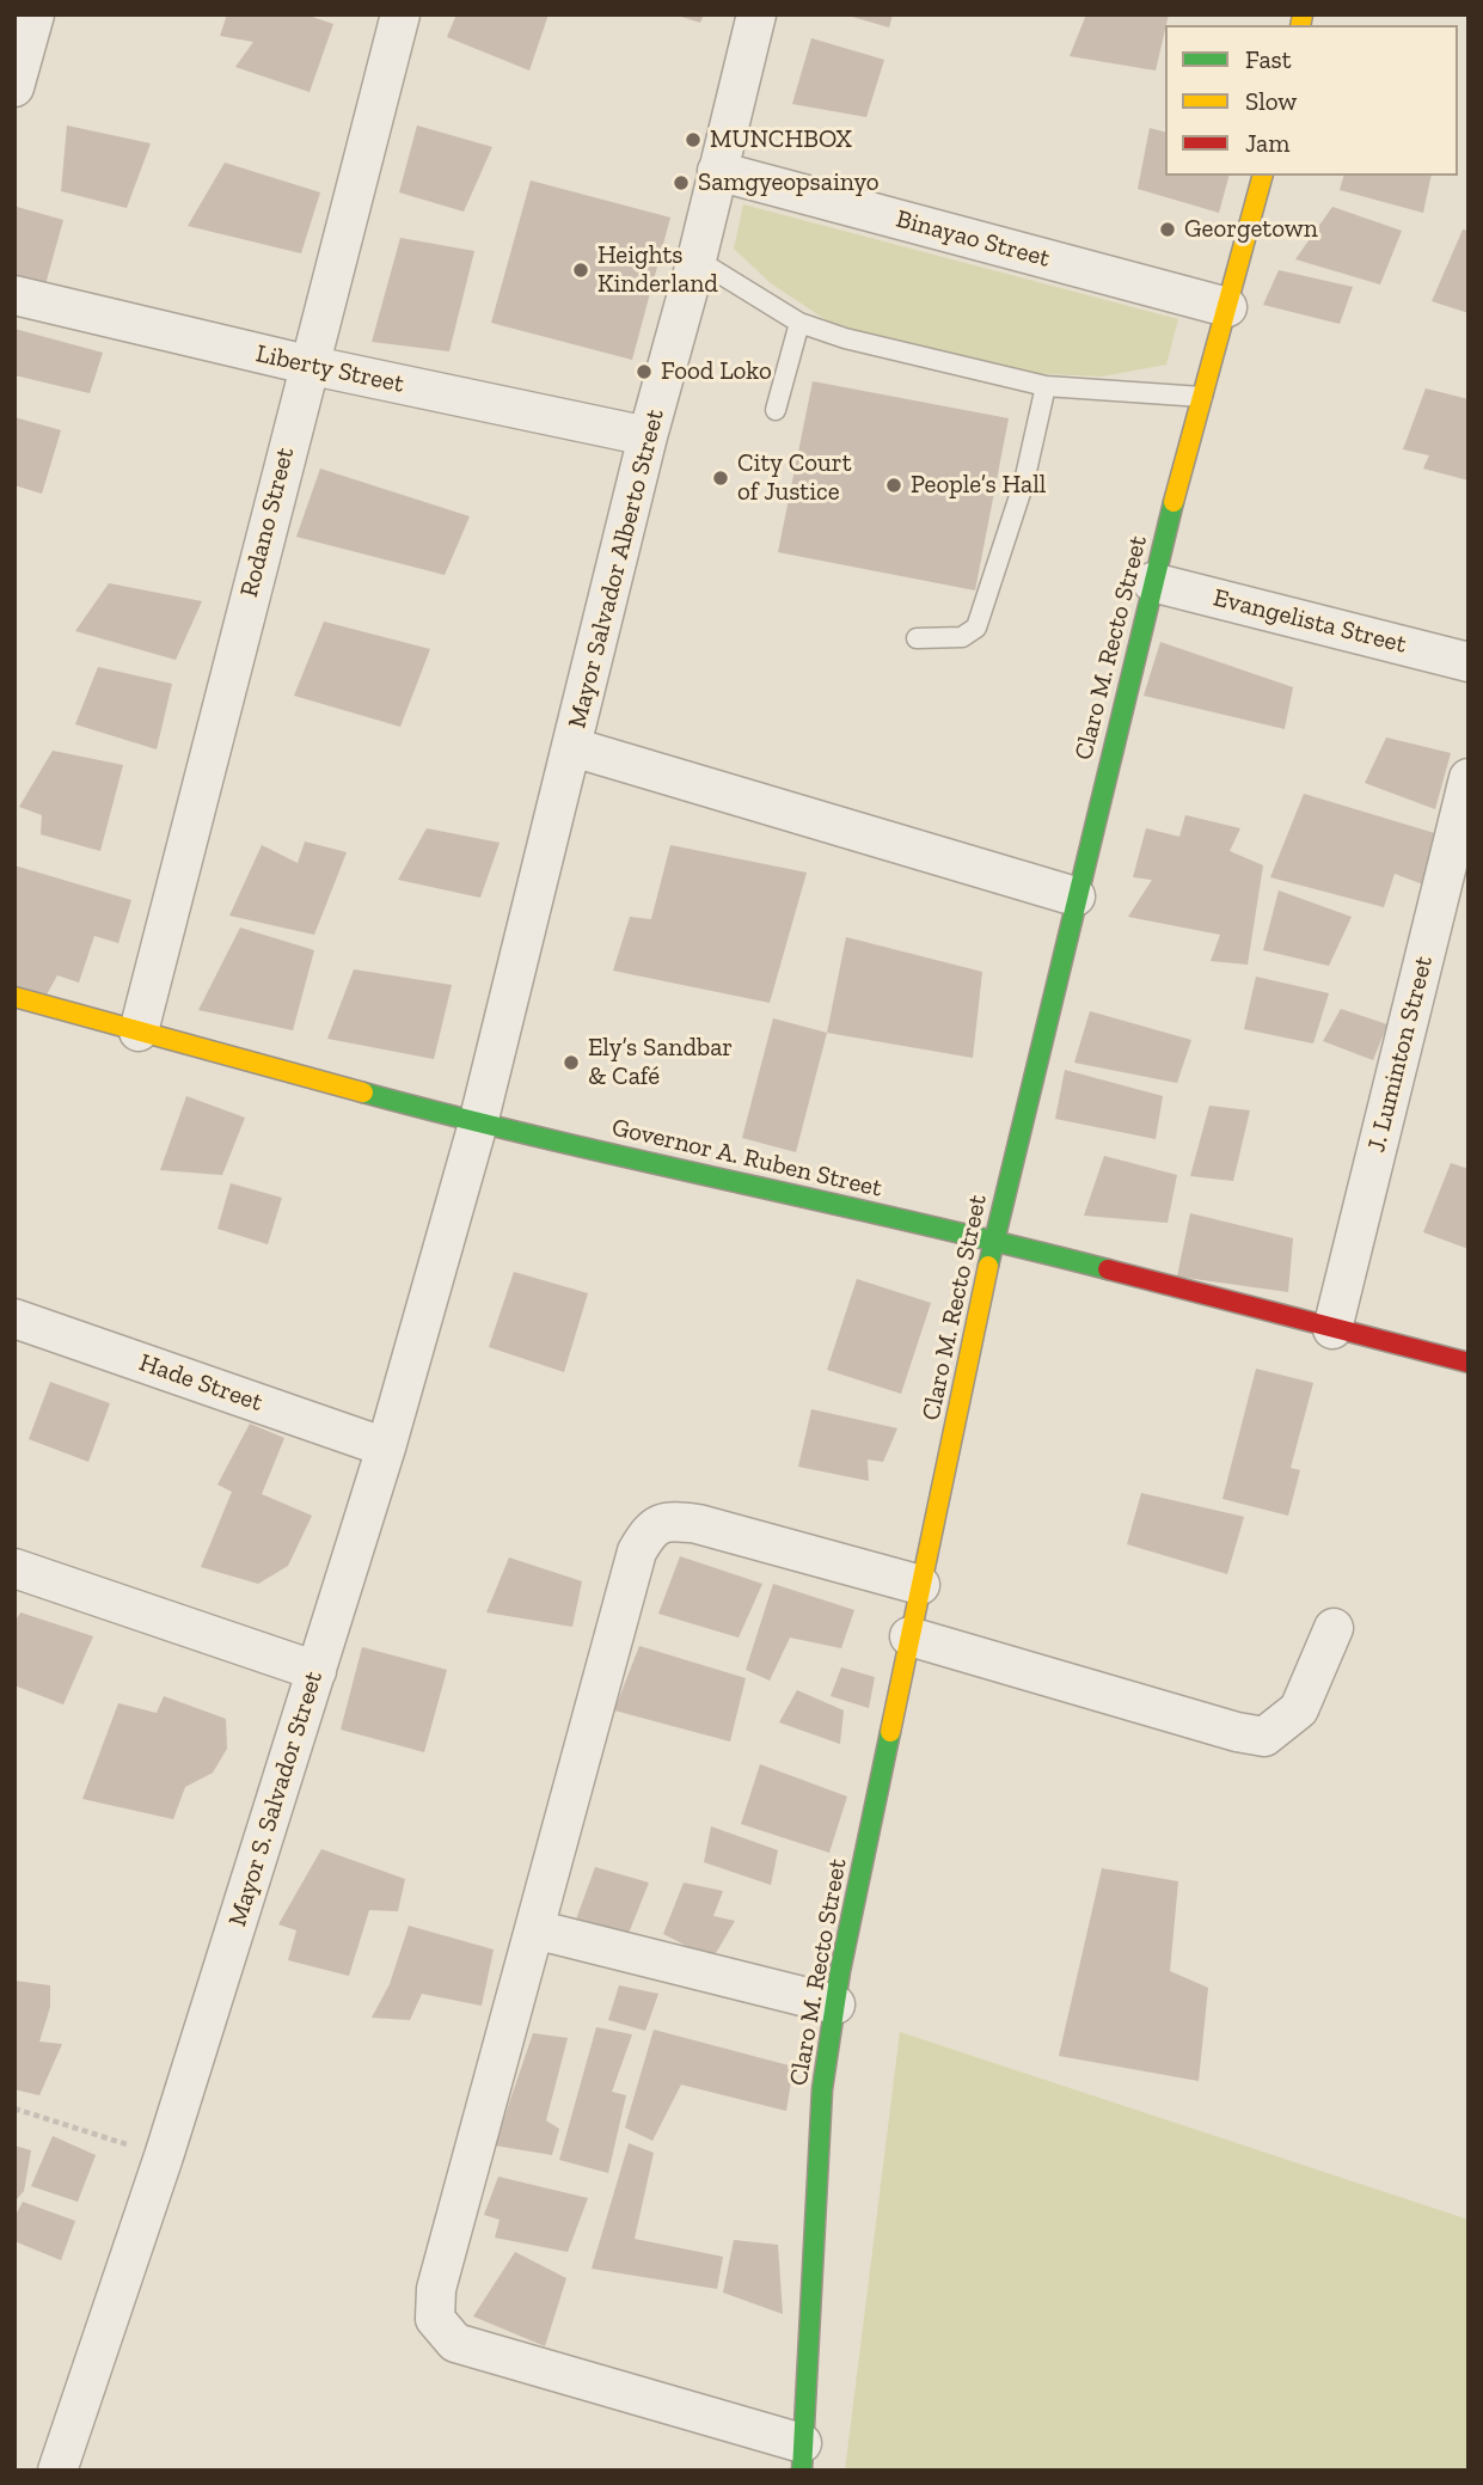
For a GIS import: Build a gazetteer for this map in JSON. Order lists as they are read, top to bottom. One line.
{"streets":{"main road":["Claro M. Recto Street","Governor A. Ruben Street"],"street":["Binayao Street","Liberty Street","Rodano Street","Mayor Salvador Alberto Street","Evangelista Street","J. Luminton Street","Hade Street","Mayor S. Salvador Street"]},"crossings":[["Binayao Street","Mayor Salvador Alberto Street"],["Binayao Street","Claro M. Recto Street"],["Liberty Street","Rodano Street"],["Liberty Street","Mayor Salvador Alberto Street"],["Rodano Street","Governor A. Ruben Street"],["Mayor Salvador Alberto Street","Governor A. Ruben Street"],["Mayor Salvador Alberto Street","Mayor S. Salvador Street"],["Evangelista Street","Claro M. Recto Street"],["Claro M. Recto Street","Governor A. Ruben Street"],["J. Luminton Street","Governor A. Ruben Street"],["Governor A. Ruben Street","Mayor S. Salvador Street"],["Hade Street","Mayor S. Salvador Street"]],"places":["MUNCHBOX","Samgyeopsainyo","Georgetown","Heights Kinderland","Food Loko","City Court of Justice","People’s Hall","Ely’s Sandbar & Café"],"legend":["Fast","Slow","Jam"]}
